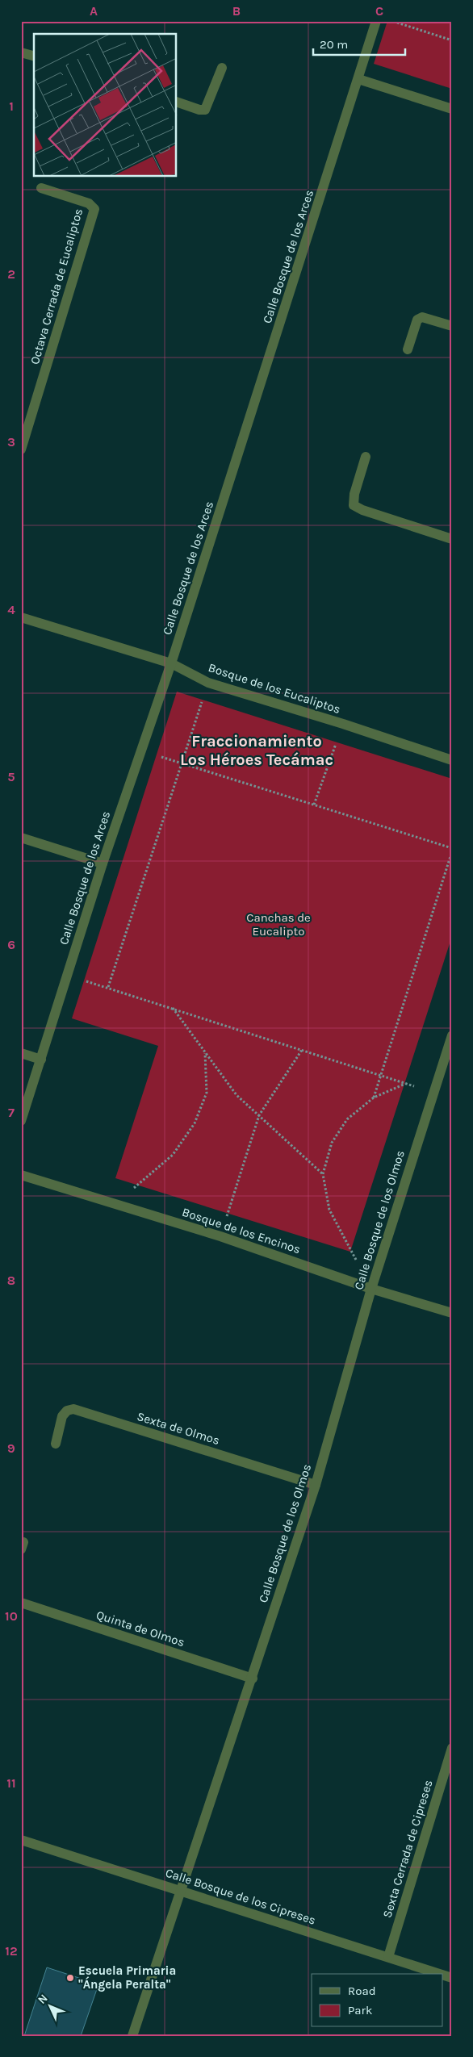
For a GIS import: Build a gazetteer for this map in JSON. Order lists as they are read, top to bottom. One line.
{"streets":{"street":["Calle Bosque de los Arces","Octava Cerrada de Eucaliptos","Bosque de los Eucaliptos","Calle Bosque de los Olmos","Bosque de los Encinos","Sexta de Olmos","Quinta de Olmos","Sexta Cerrada de Cipreses","Calle Bosque de los Cipreses"]},"crossings":[["Calle Bosque de los Arces","Bosque de los Eucaliptos"],["Calle Bosque de los Olmos","Bosque de los Encinos"],["Calle Bosque de los Olmos","Sexta de Olmos"],["Calle Bosque de los Olmos","Quinta de Olmos"],["Calle Bosque de los Olmos","Calle Bosque de los Cipreses"],["Sexta Cerrada de Cipreses","Calle Bosque de los Cipreses"]],"districts":["Fraccionamiento Los Héroes Tecámac"],"parks":["Canchas de Eucalipto"],"places":["Escuela Primaria \"Ángela Peralta\""],"legend":["Road","Park"],"scale_bar":"20 m","north":"top left","grid":{"columns":["A","B","C"],"rows":["1","2","3","4","5","6","7","8","9","10","11","12"]}}
